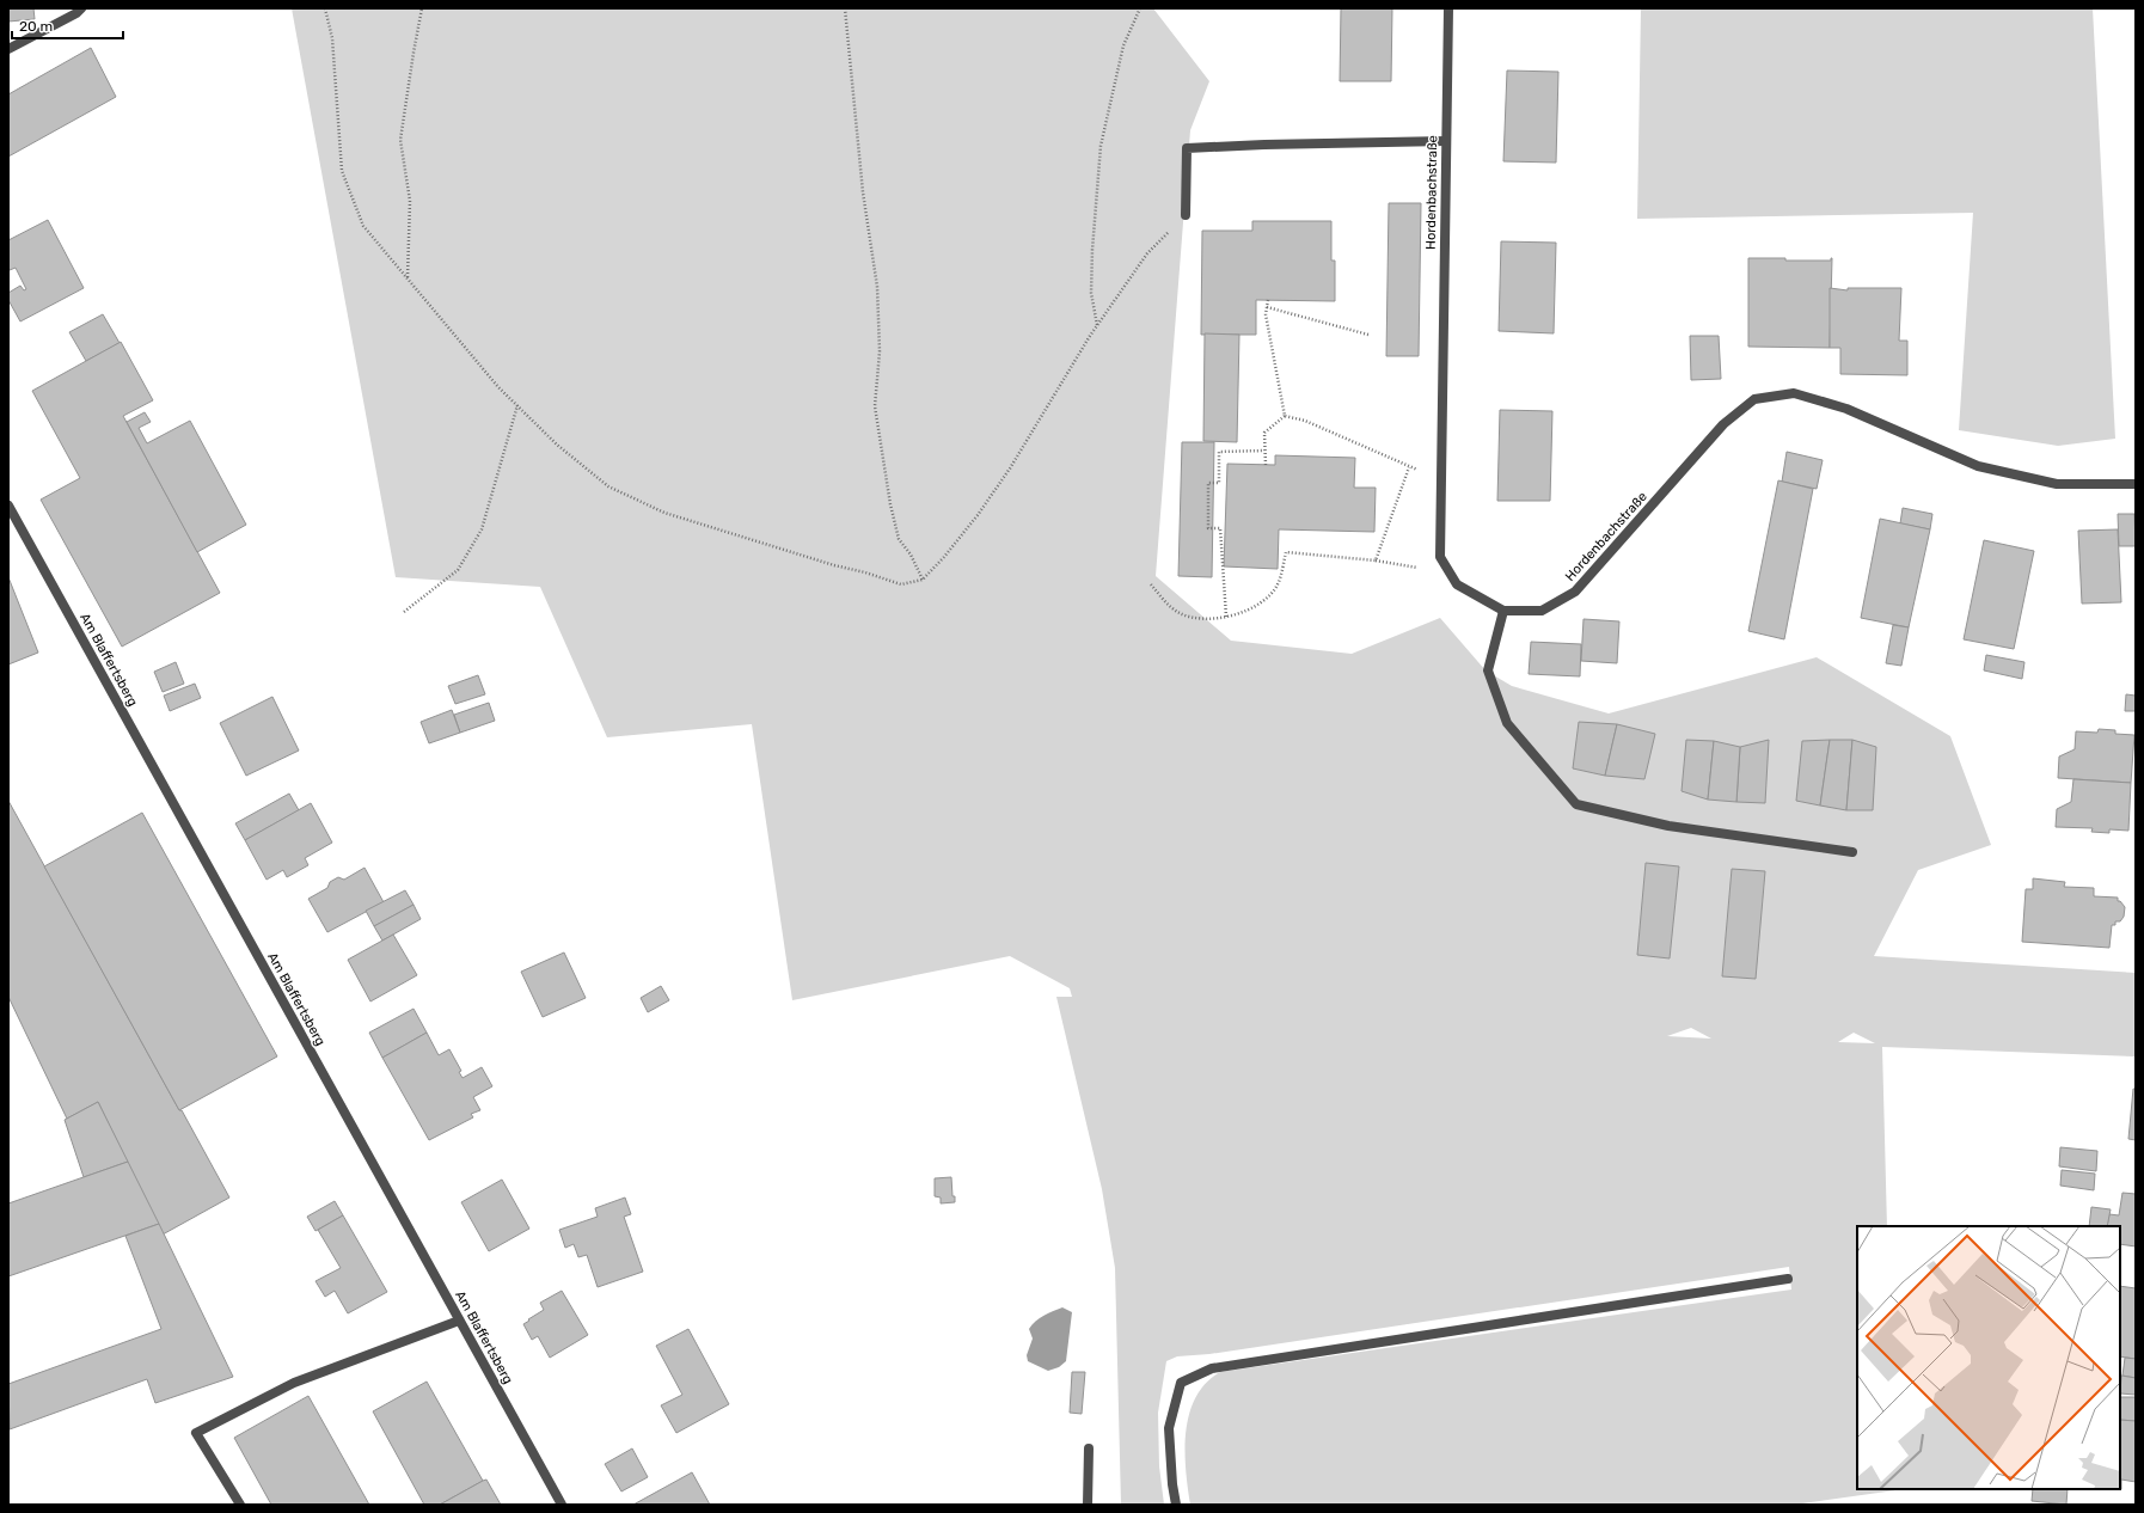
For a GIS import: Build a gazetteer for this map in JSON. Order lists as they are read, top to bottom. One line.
{"streets":{"street":["Hordenbachstraße","Am Blaffertsberg"]},"scale_bar":"20 m"}
